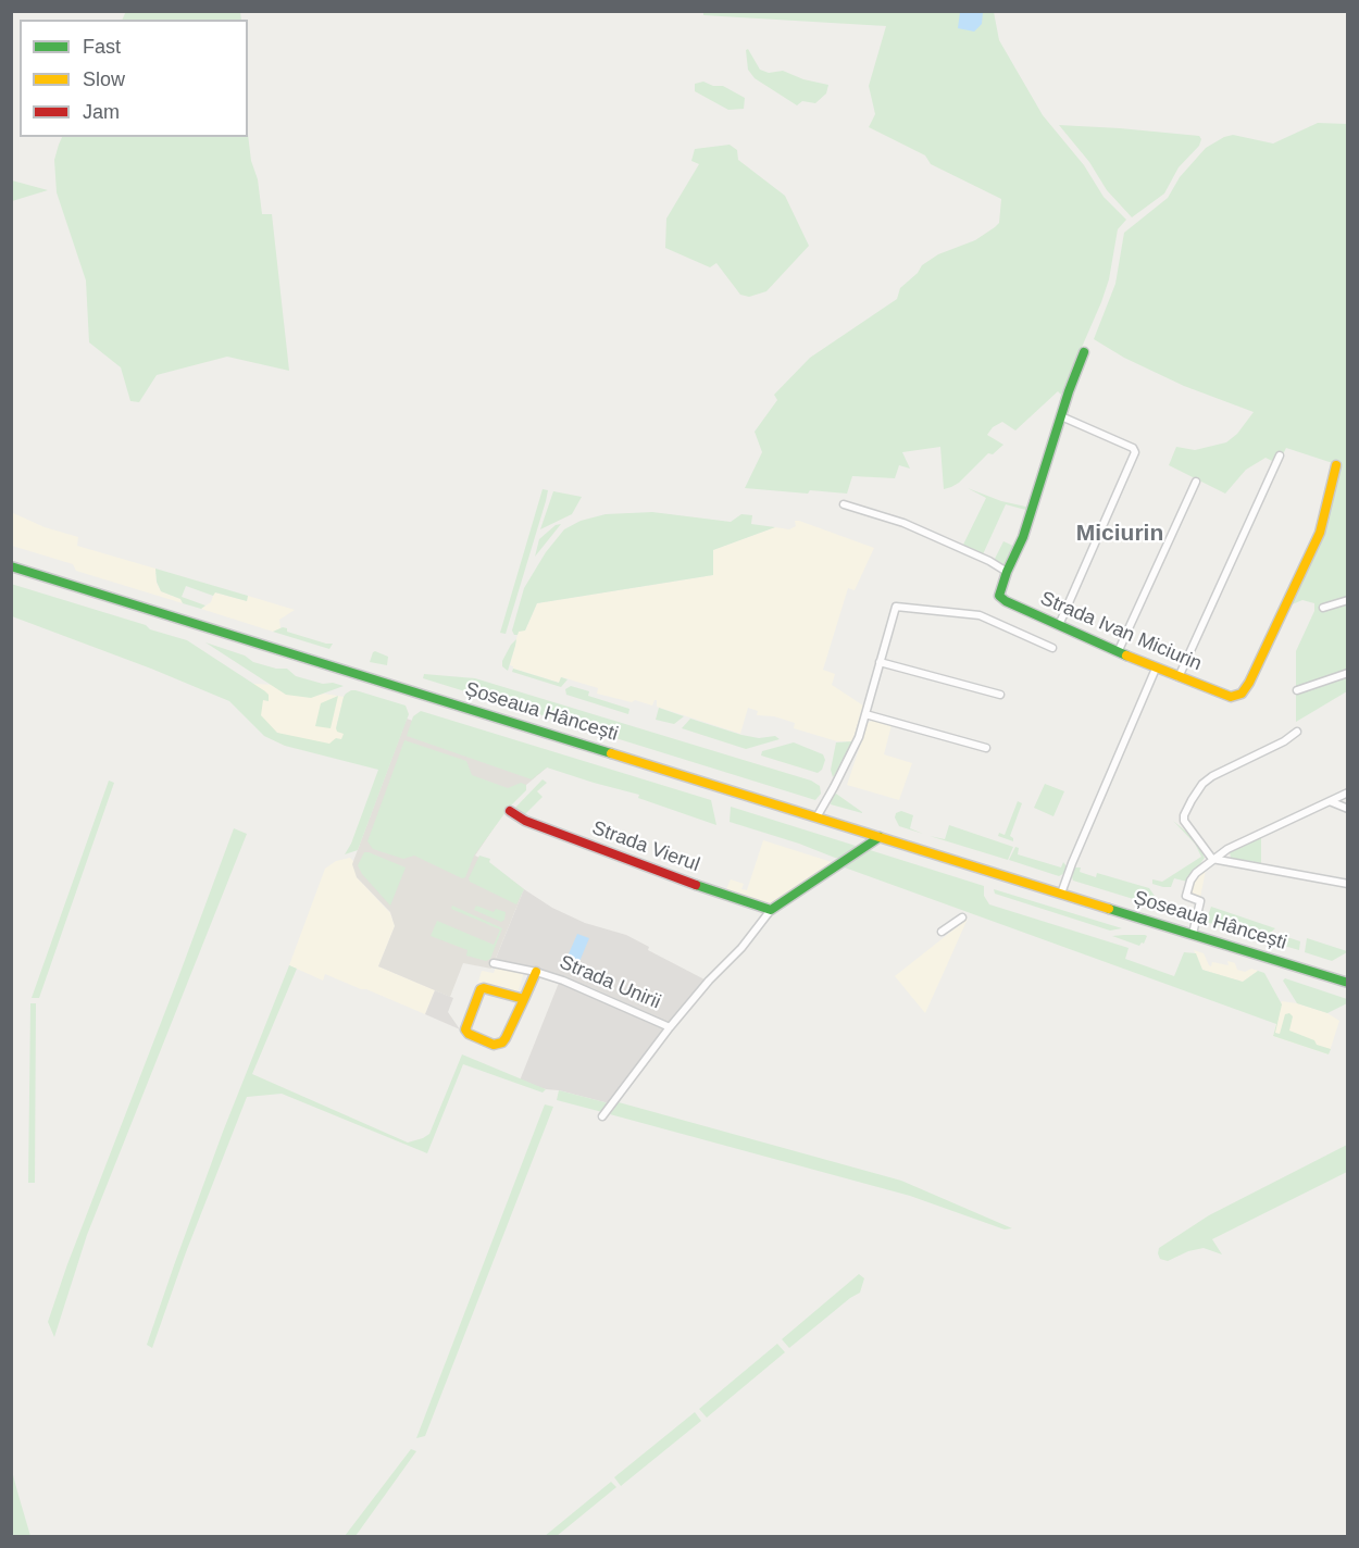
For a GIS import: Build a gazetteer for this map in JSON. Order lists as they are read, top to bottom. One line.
{"streets":{"main road":["Strada Ivan Miciurin","Șoseaua Hâncești","Strada Vierul","Strada Unirii"]},"districts":["Miciurin"],"legend":["Fast","Slow","Jam"]}
